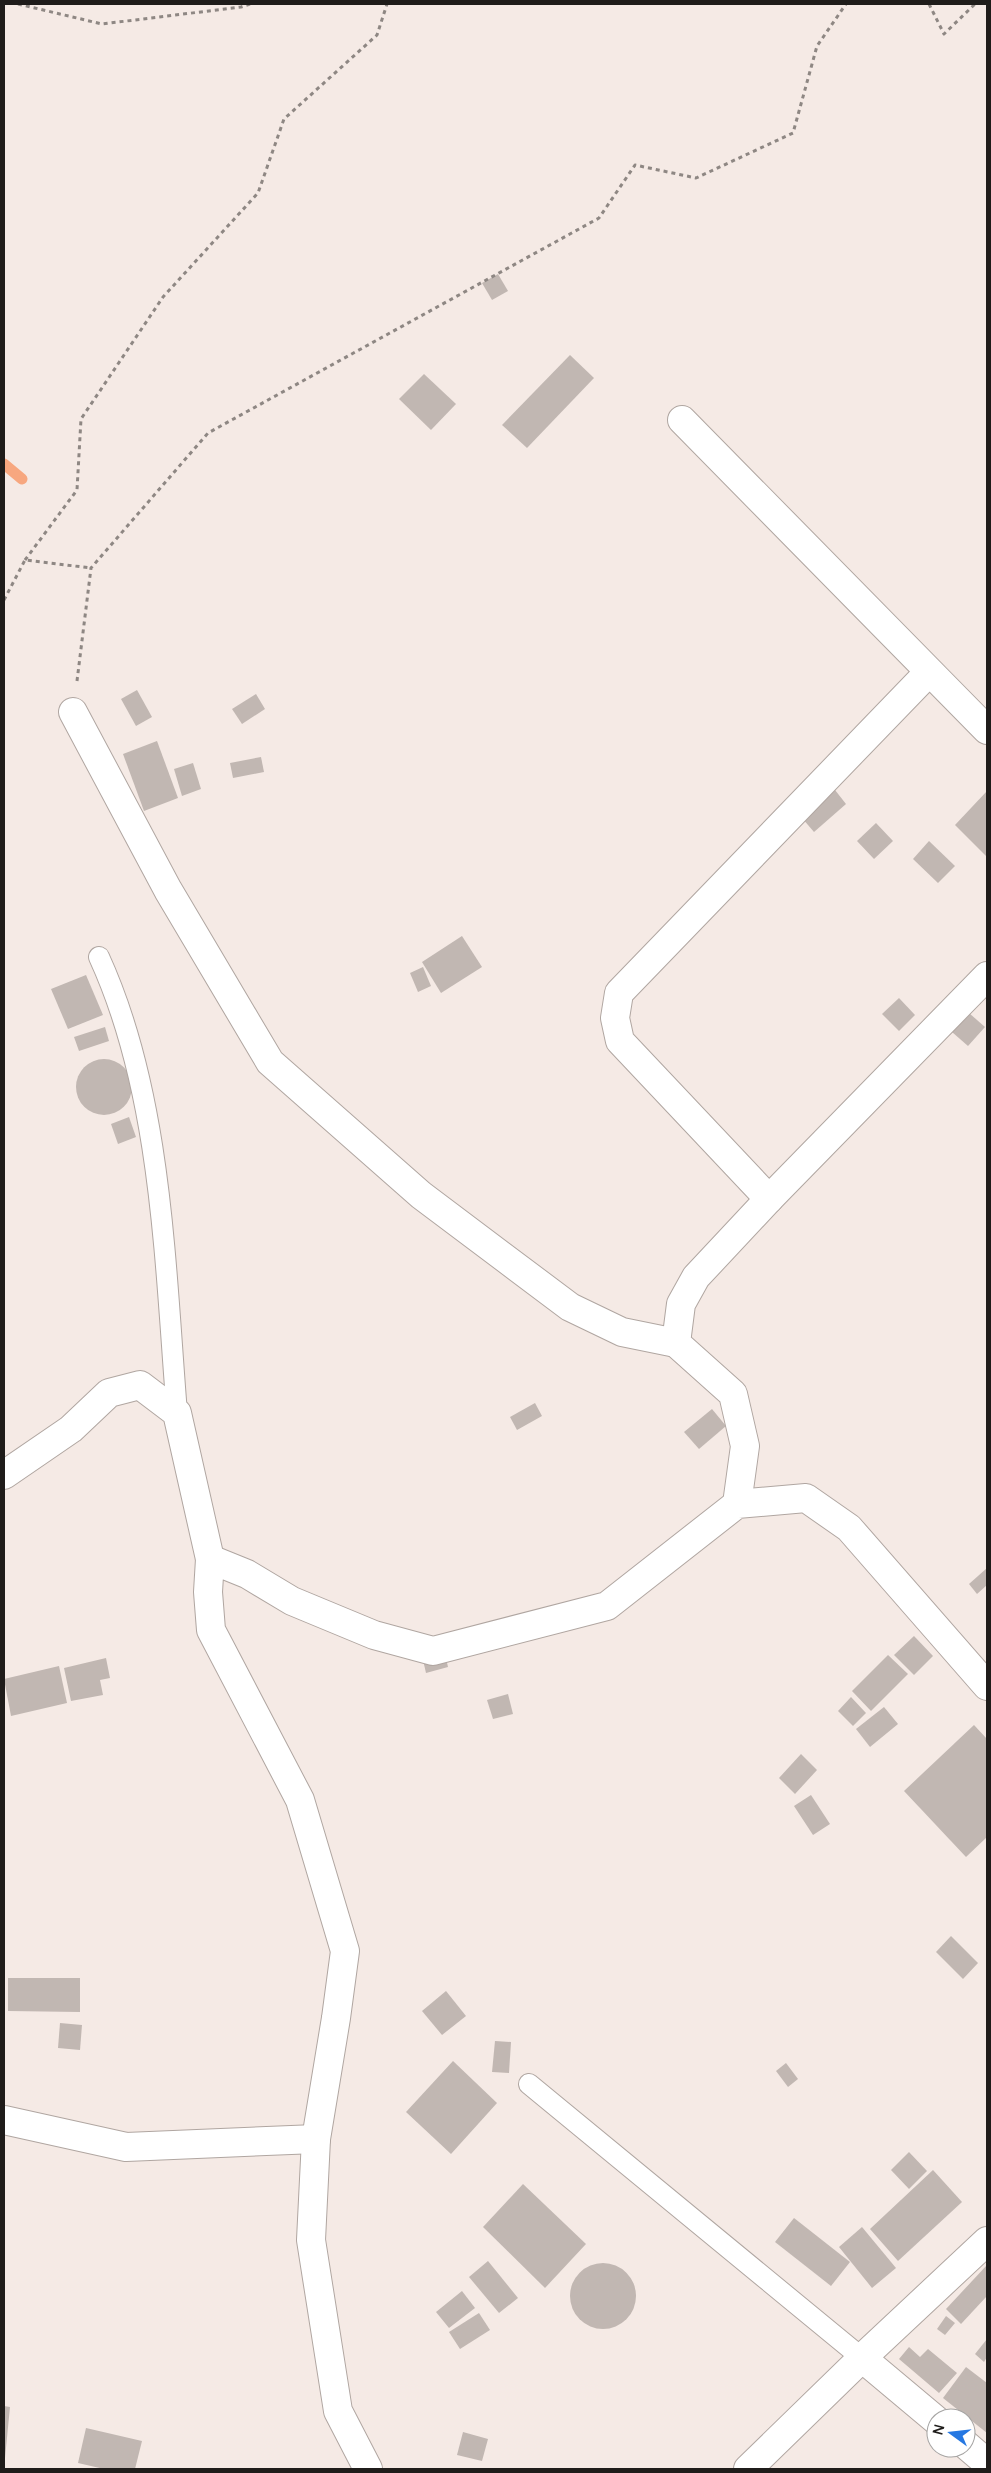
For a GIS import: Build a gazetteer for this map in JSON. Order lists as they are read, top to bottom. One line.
{"north":"left"}
